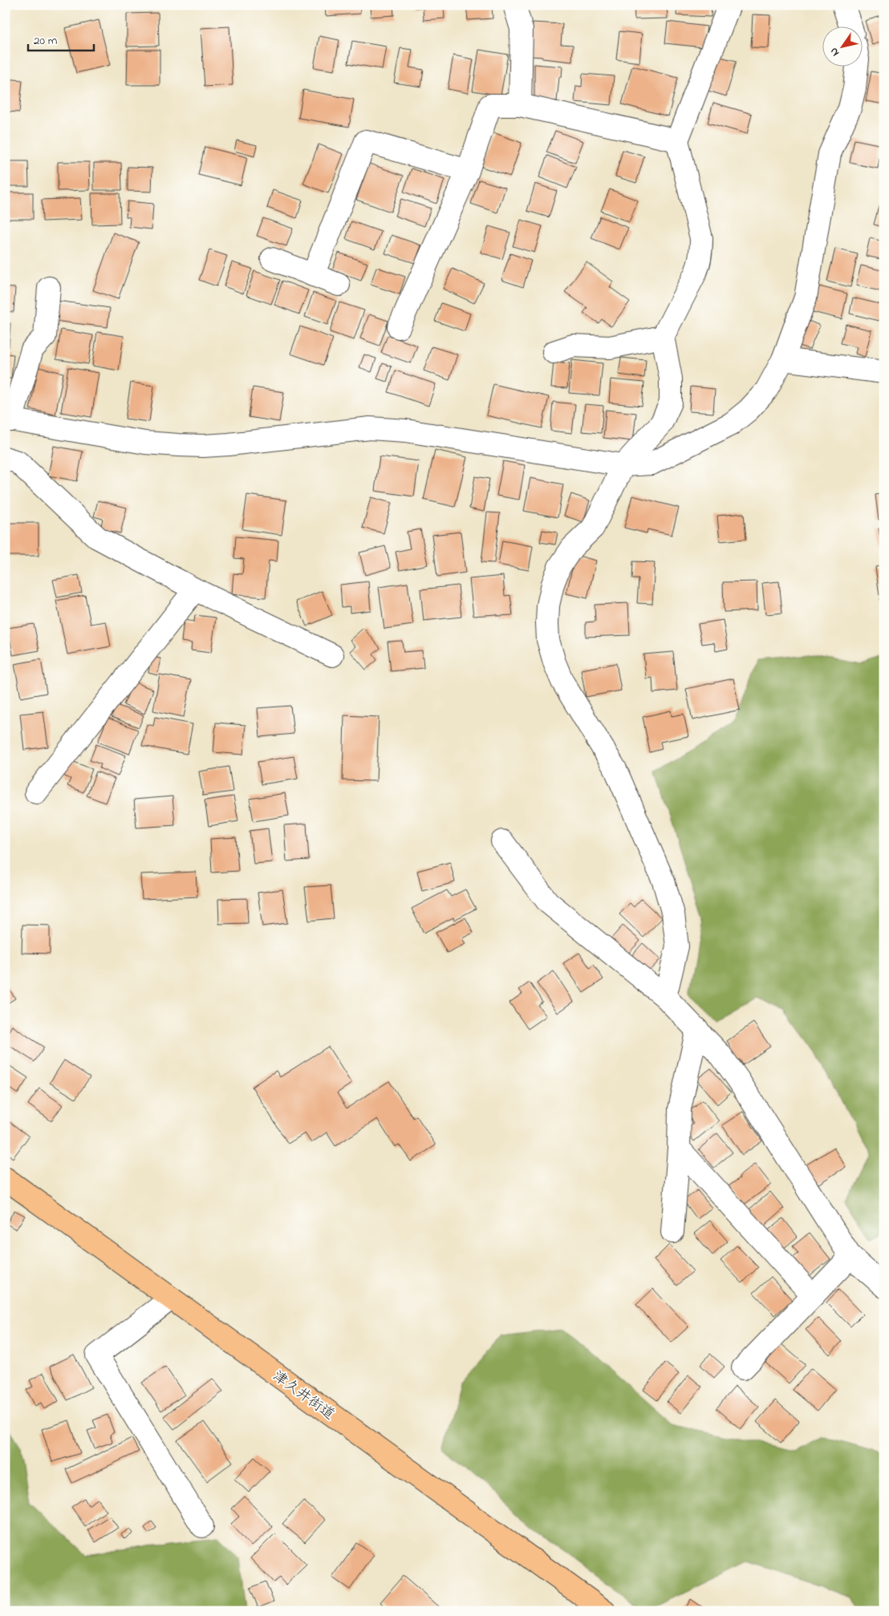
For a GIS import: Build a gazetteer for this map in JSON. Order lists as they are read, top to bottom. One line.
{"streets":{"highway":["津久井街道"]},"scale_bar":"20 m","north":"bottom left"}
